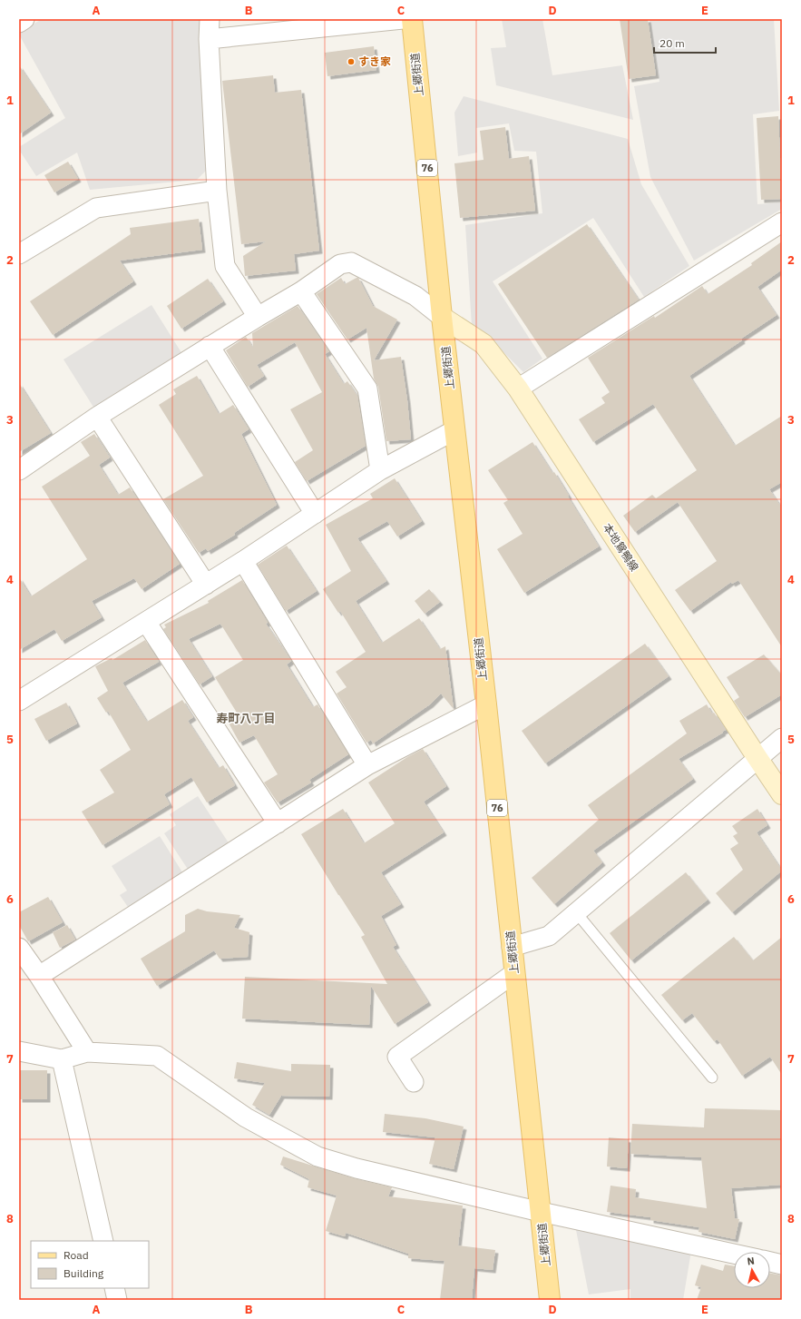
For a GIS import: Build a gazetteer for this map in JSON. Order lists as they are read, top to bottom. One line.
{"streets":{"main road":["上郷街道","76","本地鴛鴨線"]},"crossings":[["上郷街道","本地鴛鴨線"]],"districts":["寿町八丁目"],"places":["すき家"],"legend":["Road","Building"],"scale_bar":"20 m","north":"top","grid":{"columns":["A","B","C","D","E"],"rows":["1","2","3","4","5","6","7","8"]}}
